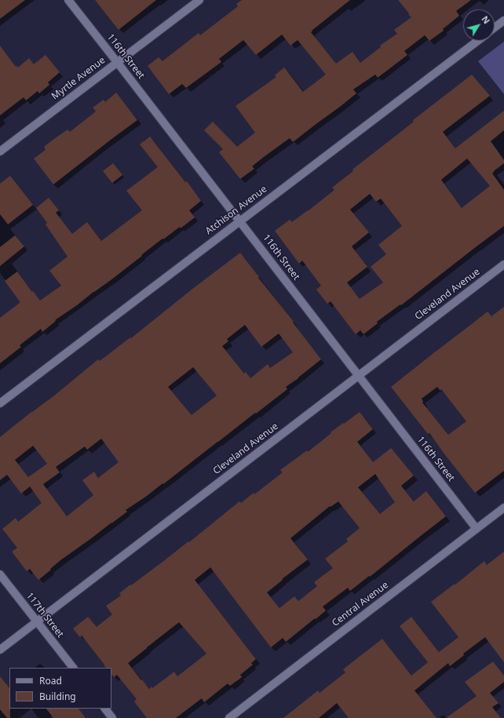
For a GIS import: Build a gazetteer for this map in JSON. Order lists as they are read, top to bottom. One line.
{"streets":{"street":["116th Street","Myrtle Avenue","Atchison Avenue","Cleveland Avenue","Central Avenue","117th Street"]},"crossings":[["116th Street","Myrtle Avenue"],["116th Street","Atchison Avenue"],["116th Street","Cleveland Avenue"],["116th Street","Central Avenue"],["Cleveland Avenue","117th Street"]],"legend":["Road","Building"],"north":"top right"}
